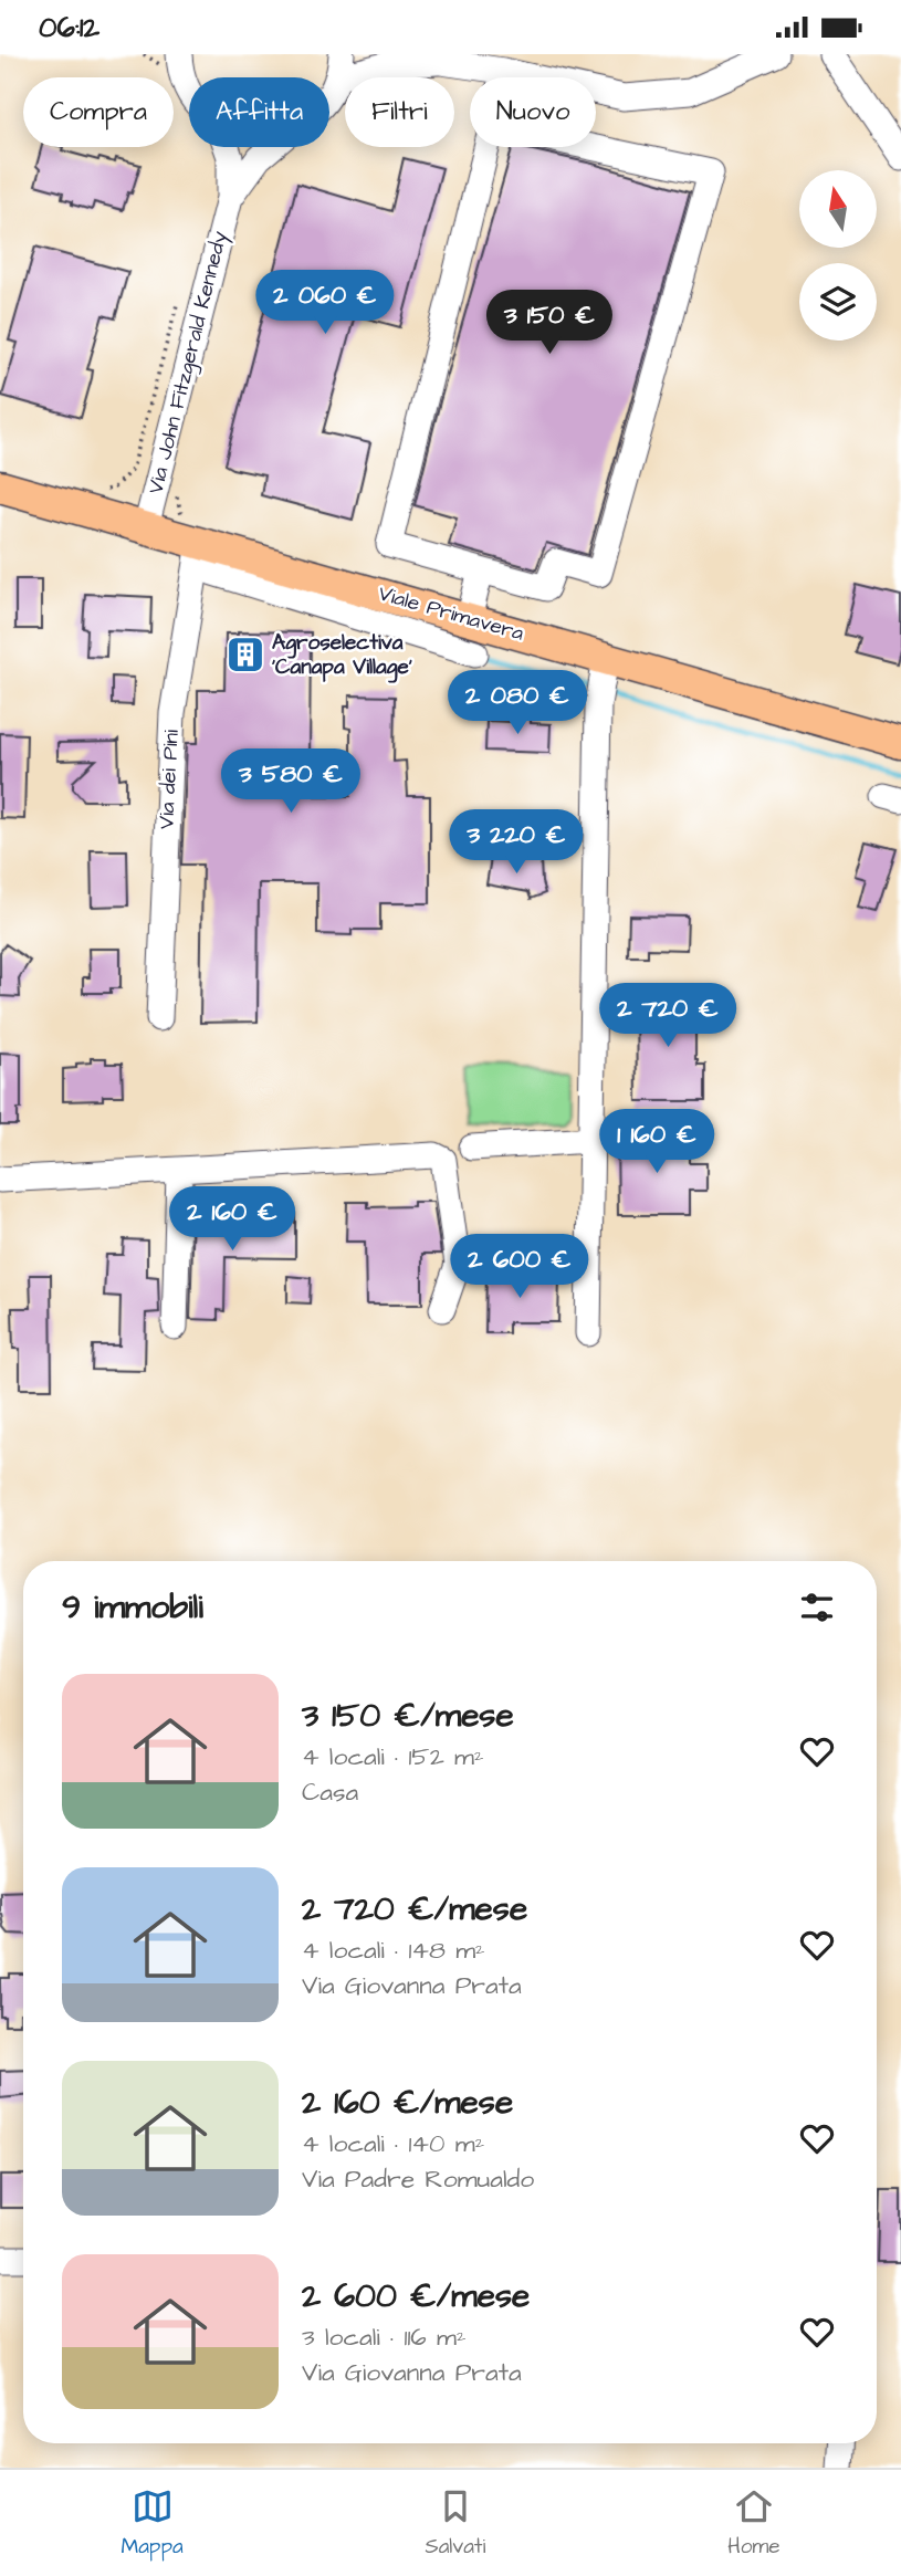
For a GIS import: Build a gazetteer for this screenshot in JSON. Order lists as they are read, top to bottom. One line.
{"streets":{"main road":["Viale Primavera"],"street":["Via John Fitzgerald Kennedy","Via dei Pini"]},"crossings":[["Via John Fitzgerald Kennedy","Viale Primavera"],["Viale Primavera","Via dei Pini"]],"places":{"building":["Agroselectiva 'Canapa Village'"]},"north":"top","page":{"status":"06:12","chip":["Compra","Affitta","Filtri","Nuovo"],"price":["2 060 €","3 150 €","2 080 €","3 580 €","3 220 €","2 720 €","1 160 €","2 160 €","2 600 €"],"heading":"9 immobili","list":[{"name":"3 150 €/mese","note":"4 locali · 152 m² · Casa"},{"name":"2 720 €/mese","note":"4 locali · 148 m² · Via Giovanna Prata"},{"name":"2 160 €/mese","note":"4 locali · 140 m² · Via Padre Romualdo"},{"name":"2 600 €/mese","note":"3 locali · 116 m² · Via Giovanna Prata"}],"tabs":["Mappa","Salvati","Home"]}}
